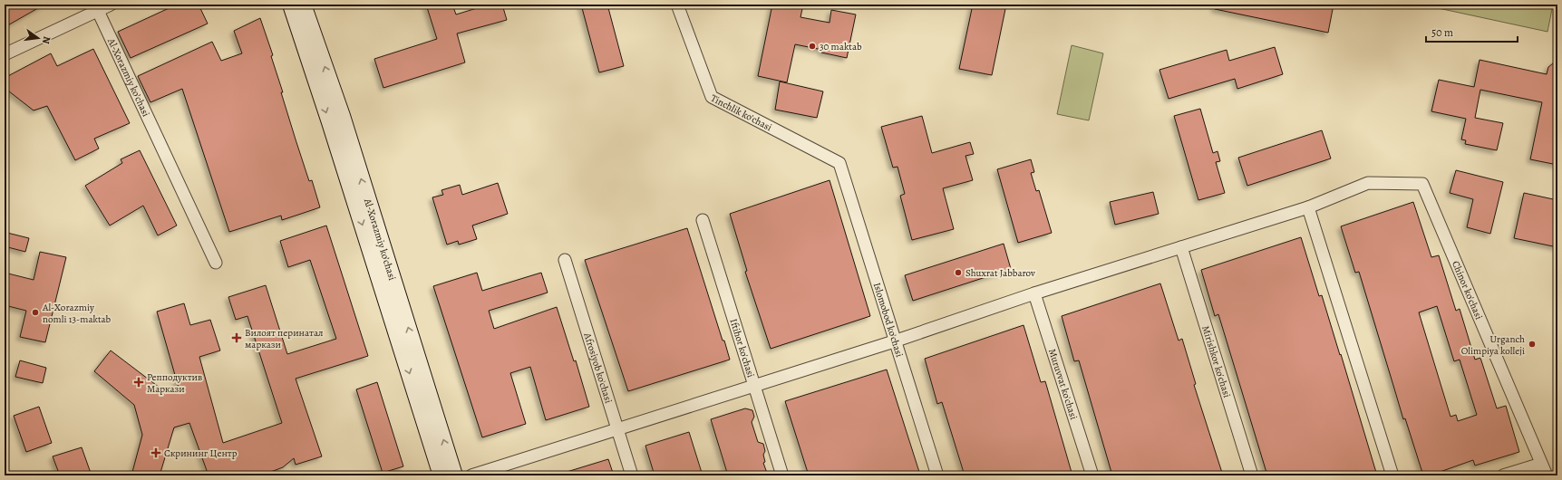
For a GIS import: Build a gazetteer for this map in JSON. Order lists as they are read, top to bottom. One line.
{"streets":{"main road":["Al-Xorazmiy ko’chasi"],"street":["Tinchlik ko'chasi","Chinor ko'chasi","Islomobod ko'chasi","Iftihor ko'chasi","Mirishkor ko'chasi","Afrosiyob ko'chasi","Muruvvat ko'chasi"]},"crossings":[["Tinchlik ko'chasi","Islomobod ko'chasi"]],"places":{"other":["30 maktab","Shuxrat Jabbarov","Аl-Xоrаzmiy nоmli 13-mаktаb","Urganch Olimpiya kolleji"],"health":["Вилоят перинатал маркази","Репподуктив Маркази","Скрининг Центр"]},"scale_bar":"50 m","north":"right"}
